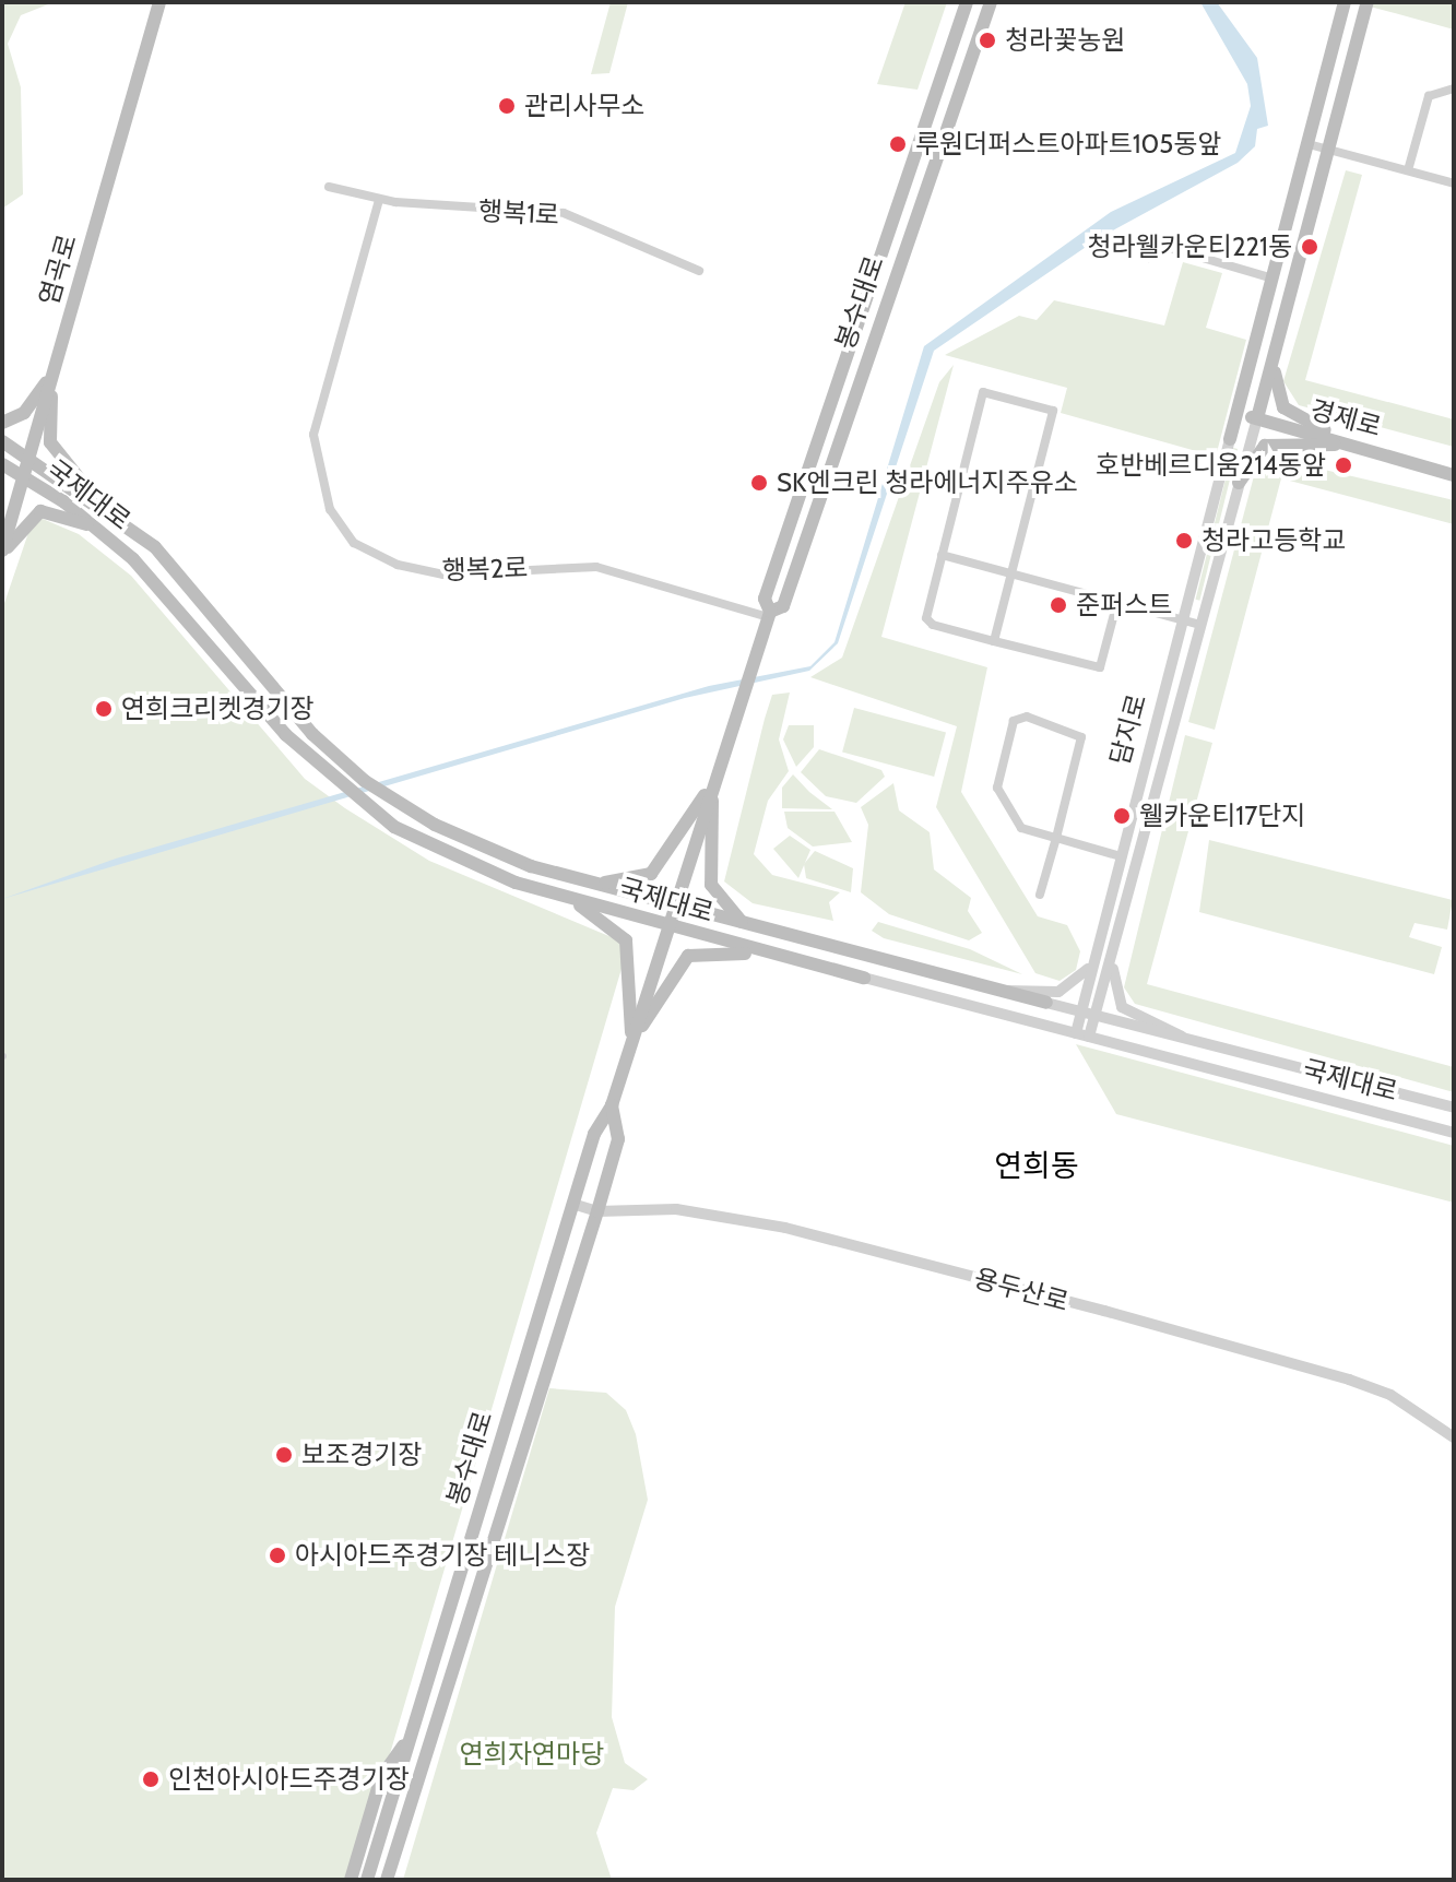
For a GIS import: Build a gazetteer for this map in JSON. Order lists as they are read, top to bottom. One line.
{"streets":{"main road":["염곡로","봉수대로","경제로","국제대로"],"street":["행복1로","행복2로","담지로","용두산로"]},"crossings":[["행복1로","행복2로"],["염곡로","국제대로"],["봉수대로","국제대로"],["봉수대로","행복2로"],["봉수대로","용두산로"],["국제대로","담지로"]],"districts":["연희동"],"parks":["연희자연마당"],"places":["청라꽃농원","관리사무소","루원더퍼스트아파트105동앞","청라웰카운티221동","호반베르디움214동앞","SK엔크린 청라에너지주유소","청라고등학교","준퍼스트","연희크리켓경기장","웰카운티17단지","보조경기장","아시아드주경기장 테니스장","인천아시아드주경기장"]}
